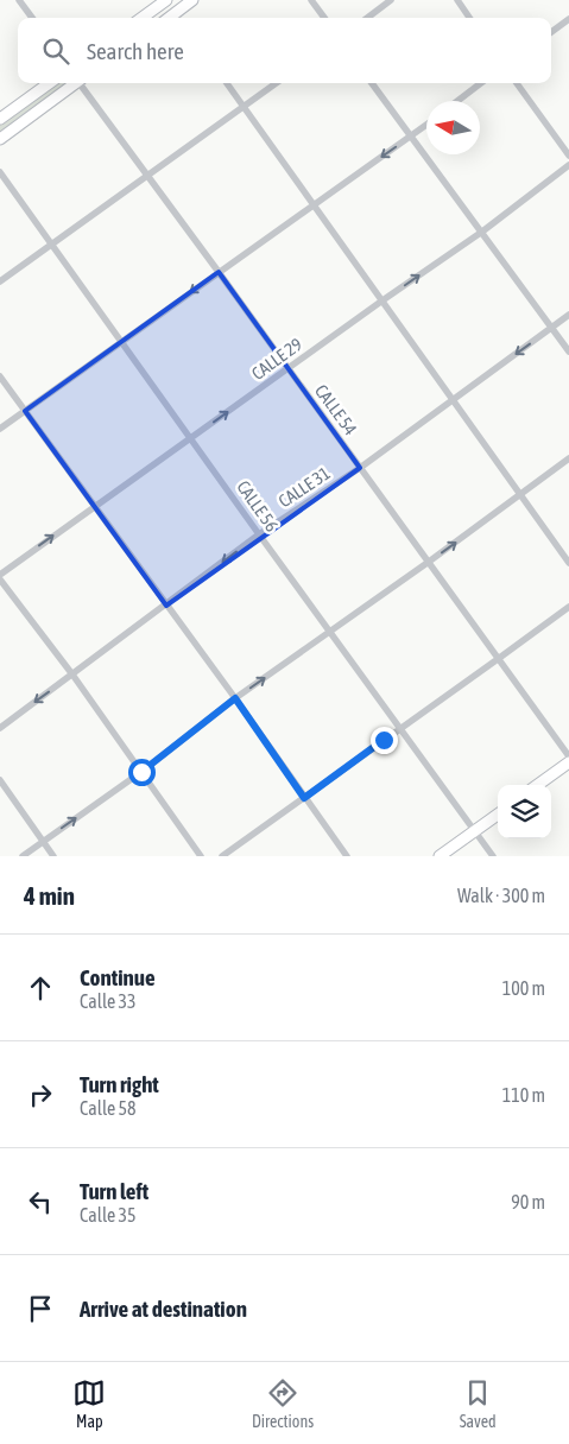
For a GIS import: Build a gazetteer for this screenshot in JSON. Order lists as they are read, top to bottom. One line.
{"streets":{"street":["CALLE 29","CALLE 54","CALLE 31","CALLE 56"]},"crossings":[["CALLE 29","CALLE 54"],["CALLE 29","CALLE 56"],["CALLE 54","CALLE 31"],["CALLE 31","CALLE 56"]],"one_way":["CALLE 29","CALLE 31"],"north":"left","page":{"search":"Search here","heading":["4 min","Walk · 300 m"],"list":[["Continue","Calle 33","100 m"],["Turn right","Calle 58","110 m"],["Turn left","Calle 35","90 m"],"Arrive at destination"],"nav":["Map","Directions","Saved"]}}
